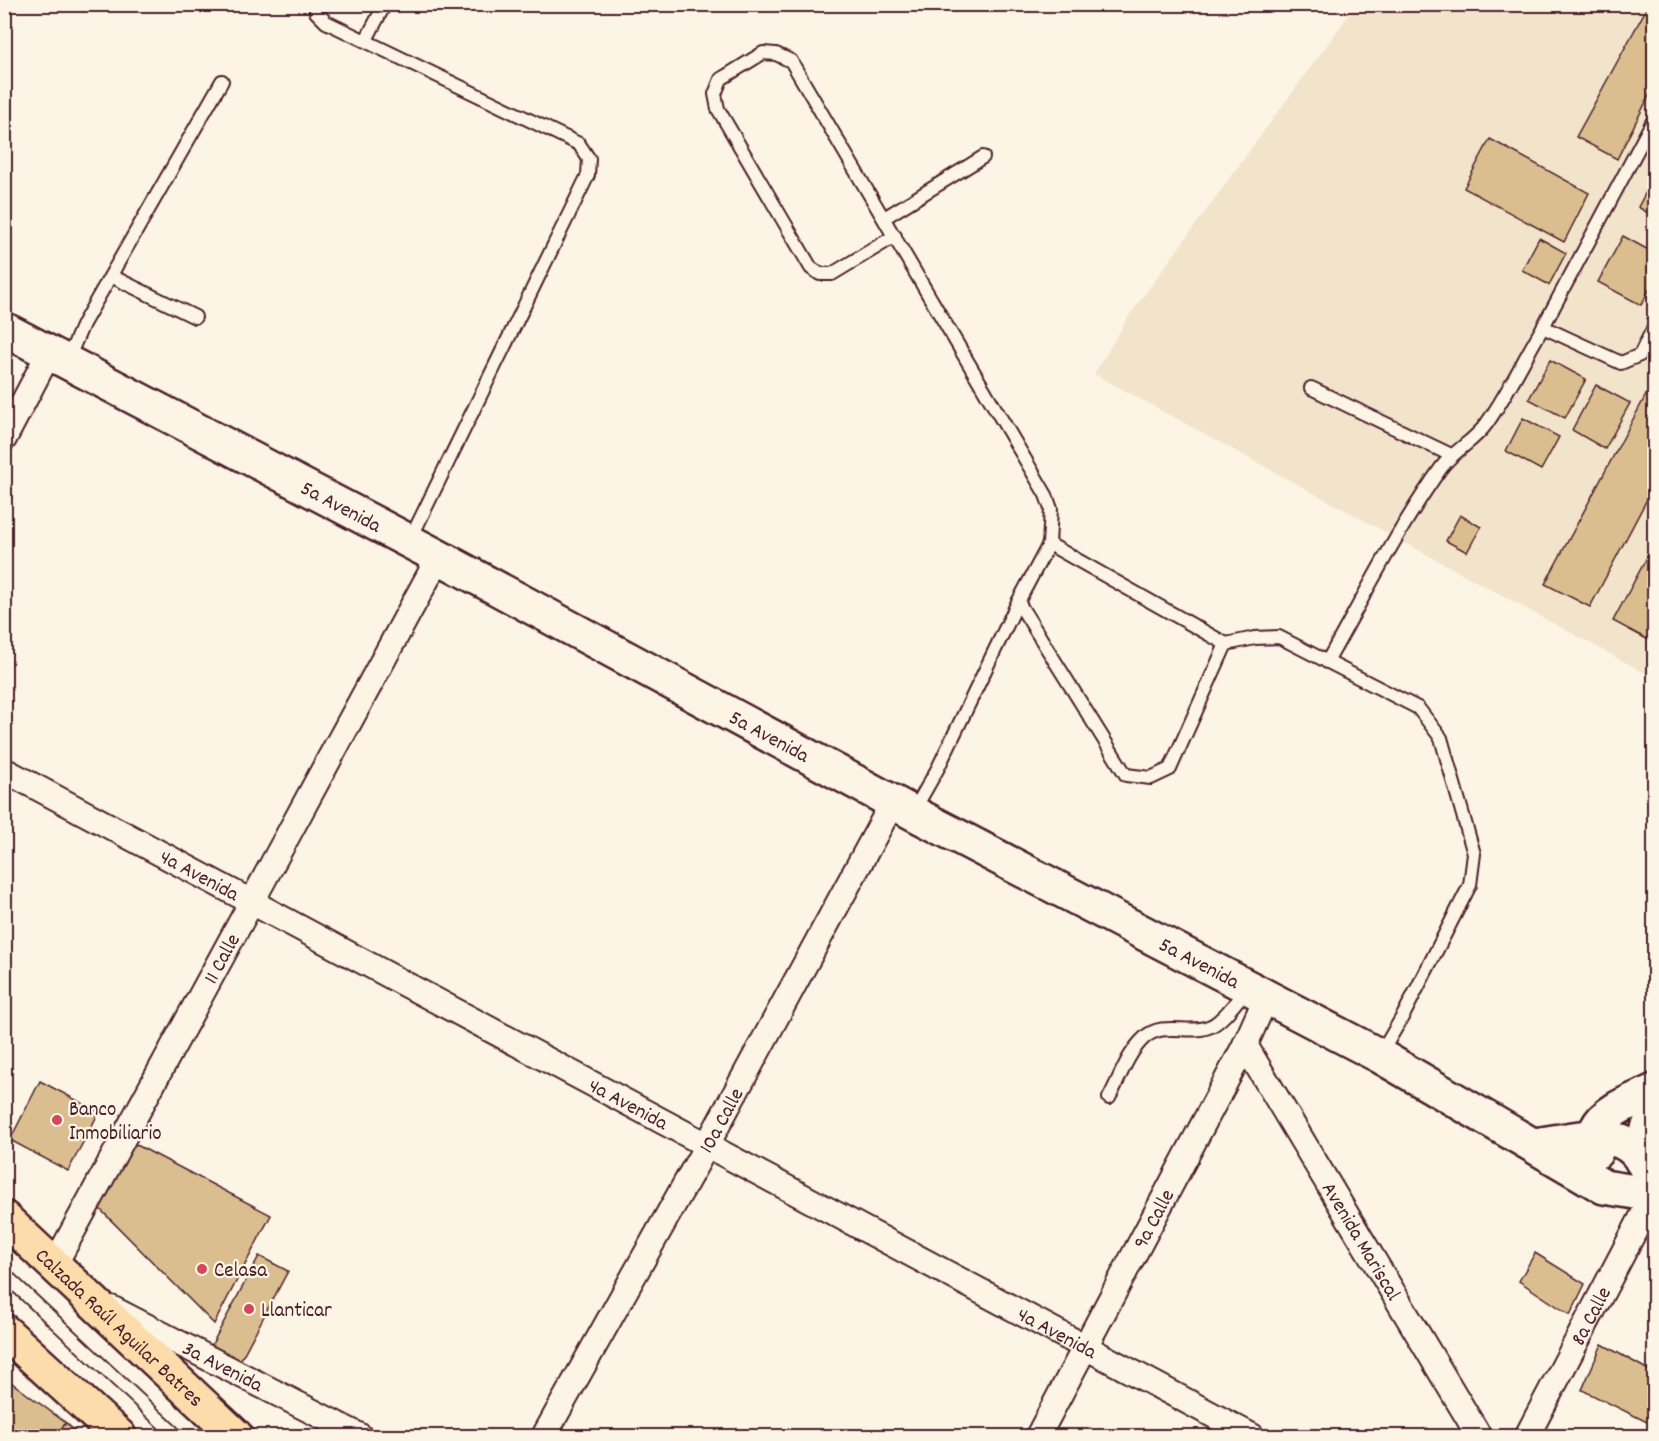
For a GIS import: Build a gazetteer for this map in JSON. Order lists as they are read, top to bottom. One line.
{"streets":{"highway":["Calzada Raúl Aguilar Batres"],"street":["5a Avenida","4a Avenida","11 Calle","10a Calle","9a Calle","Avenida Mariscal","8a Calle","3a Avenida"]},"crossings":[["5a Avenida","11 Calle"],["5a Avenida","10a Calle"],["5a Avenida","9a Calle"],["5a Avenida","8a Calle"],["4a Avenida","11 Calle"],["4a Avenida","10a Calle"],["4a Avenida","9a Calle"],["11 Calle","Calzada Raúl Aguilar Batres"],["9a Calle","Avenida Mariscal"],["Calzada Raúl Aguilar Batres","3a Avenida"]],"places":["Banco Inmobiliario","Celasa","Llanticar"]}
